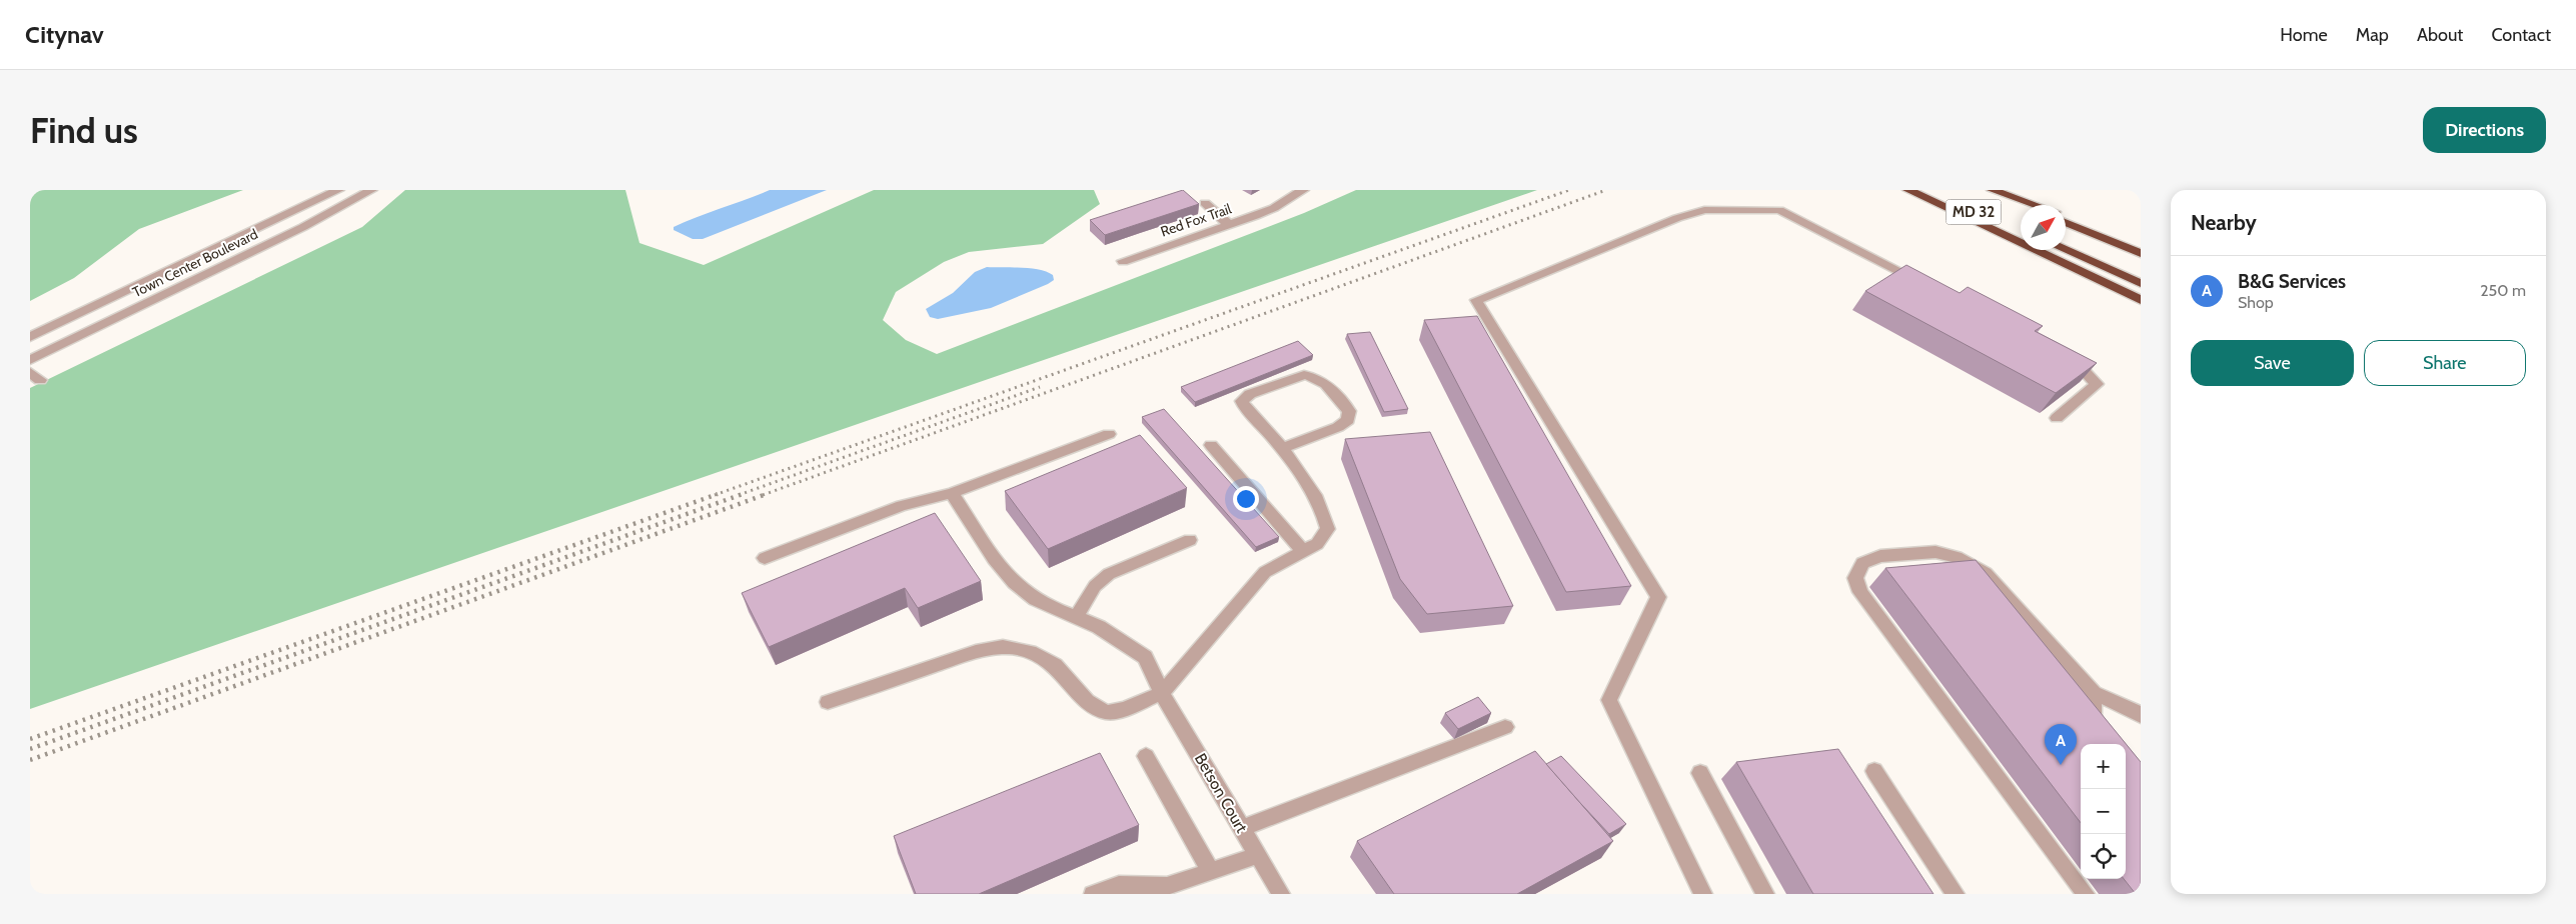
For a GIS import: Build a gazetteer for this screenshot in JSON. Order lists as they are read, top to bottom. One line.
{"streets":{"highway":["MD 32"],"street":["Red Fox Trail","Town Center Boulevard","Betson Court"]},"north":"top right","page":{"header":"Citynav","nav":["Home","Map","About","Contact"],"buttons":["Directions",["Save","Share"]],"title":"Find us","heading":"Nearby","list":[{"mark":"A","name":"B&G Services","note":"Shop","value":"250 m"}],"pins":"A","map_buttons":["+","−"]}}
